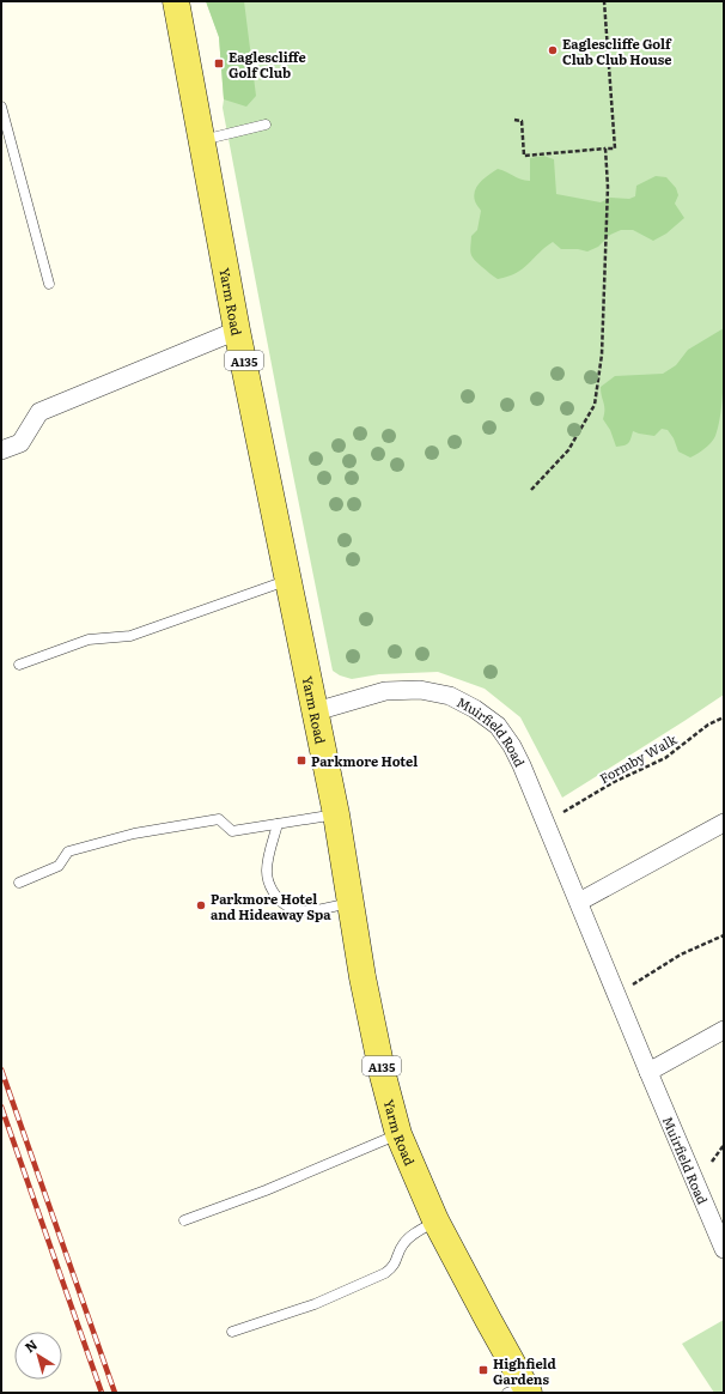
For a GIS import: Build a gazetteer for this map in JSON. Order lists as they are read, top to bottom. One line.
{"streets":{"main road":["Yarm Road","A135"],"street":["Muirfield Road"],"path":["Formby Walk"]},"crossings":[["Yarm Road","Muirfield Road"]],"places":{"other":["Eaglescliffe Golf Club Club House","Parkmore Hotel and Hideaway Spa"],"transit":["Eaglescliffe Golf Club","Parkmore Hotel","Highfield Gardens"]},"north":"top left"}
